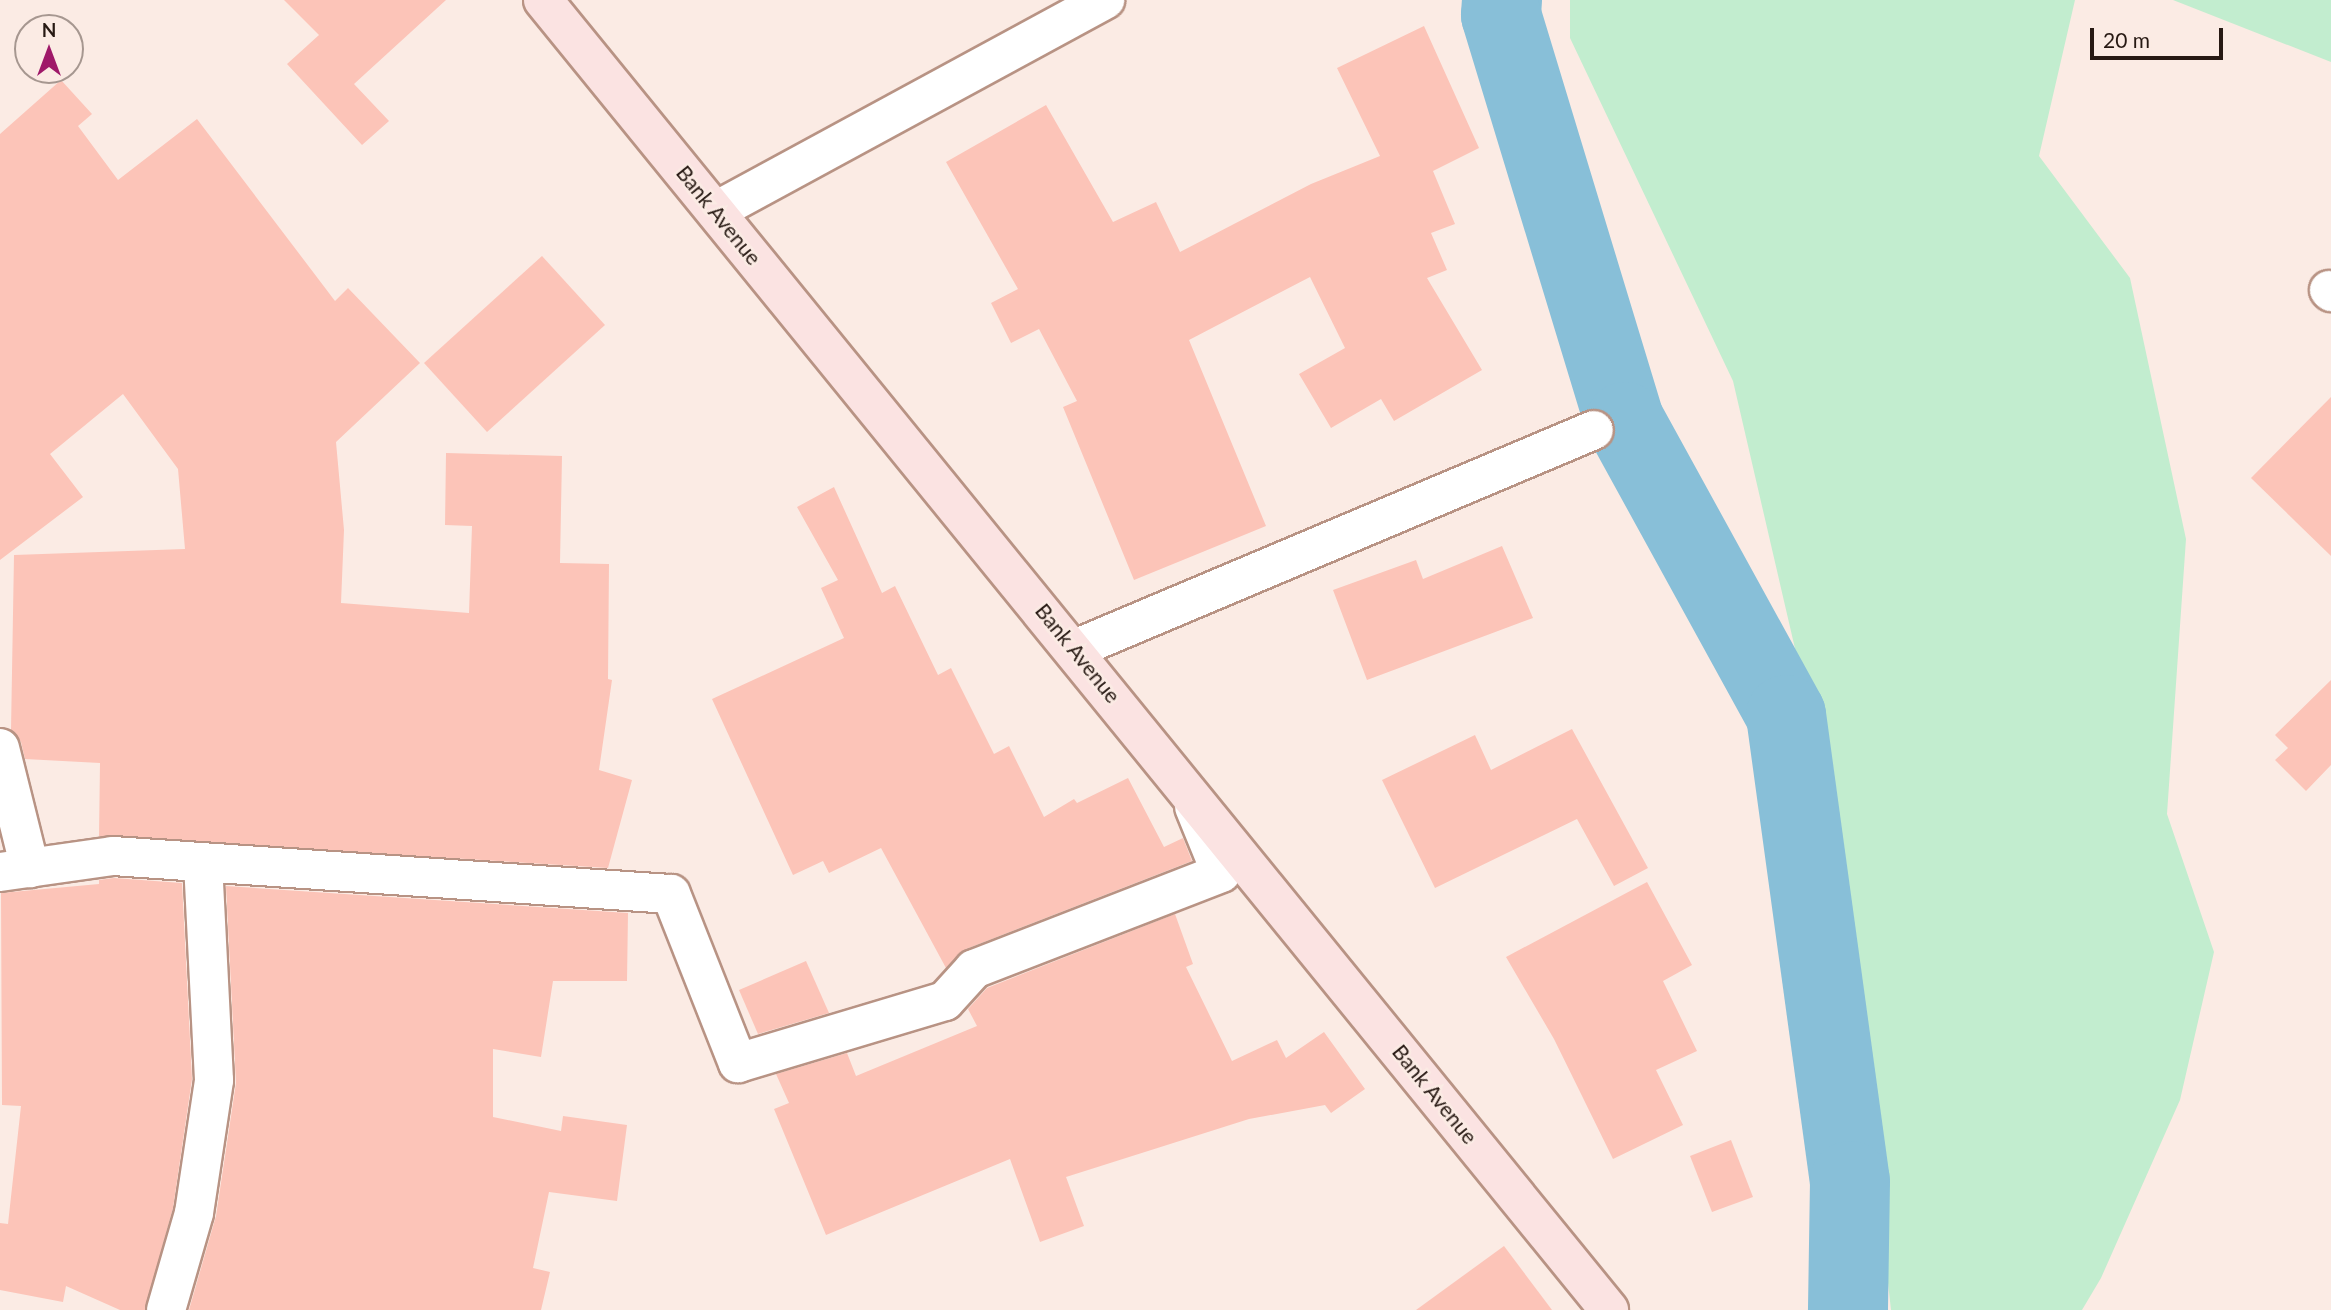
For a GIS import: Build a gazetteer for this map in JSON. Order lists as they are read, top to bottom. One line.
{"streets":{"street":["Bank Avenue"]},"scale_bar":"20 m","north":"top"}
